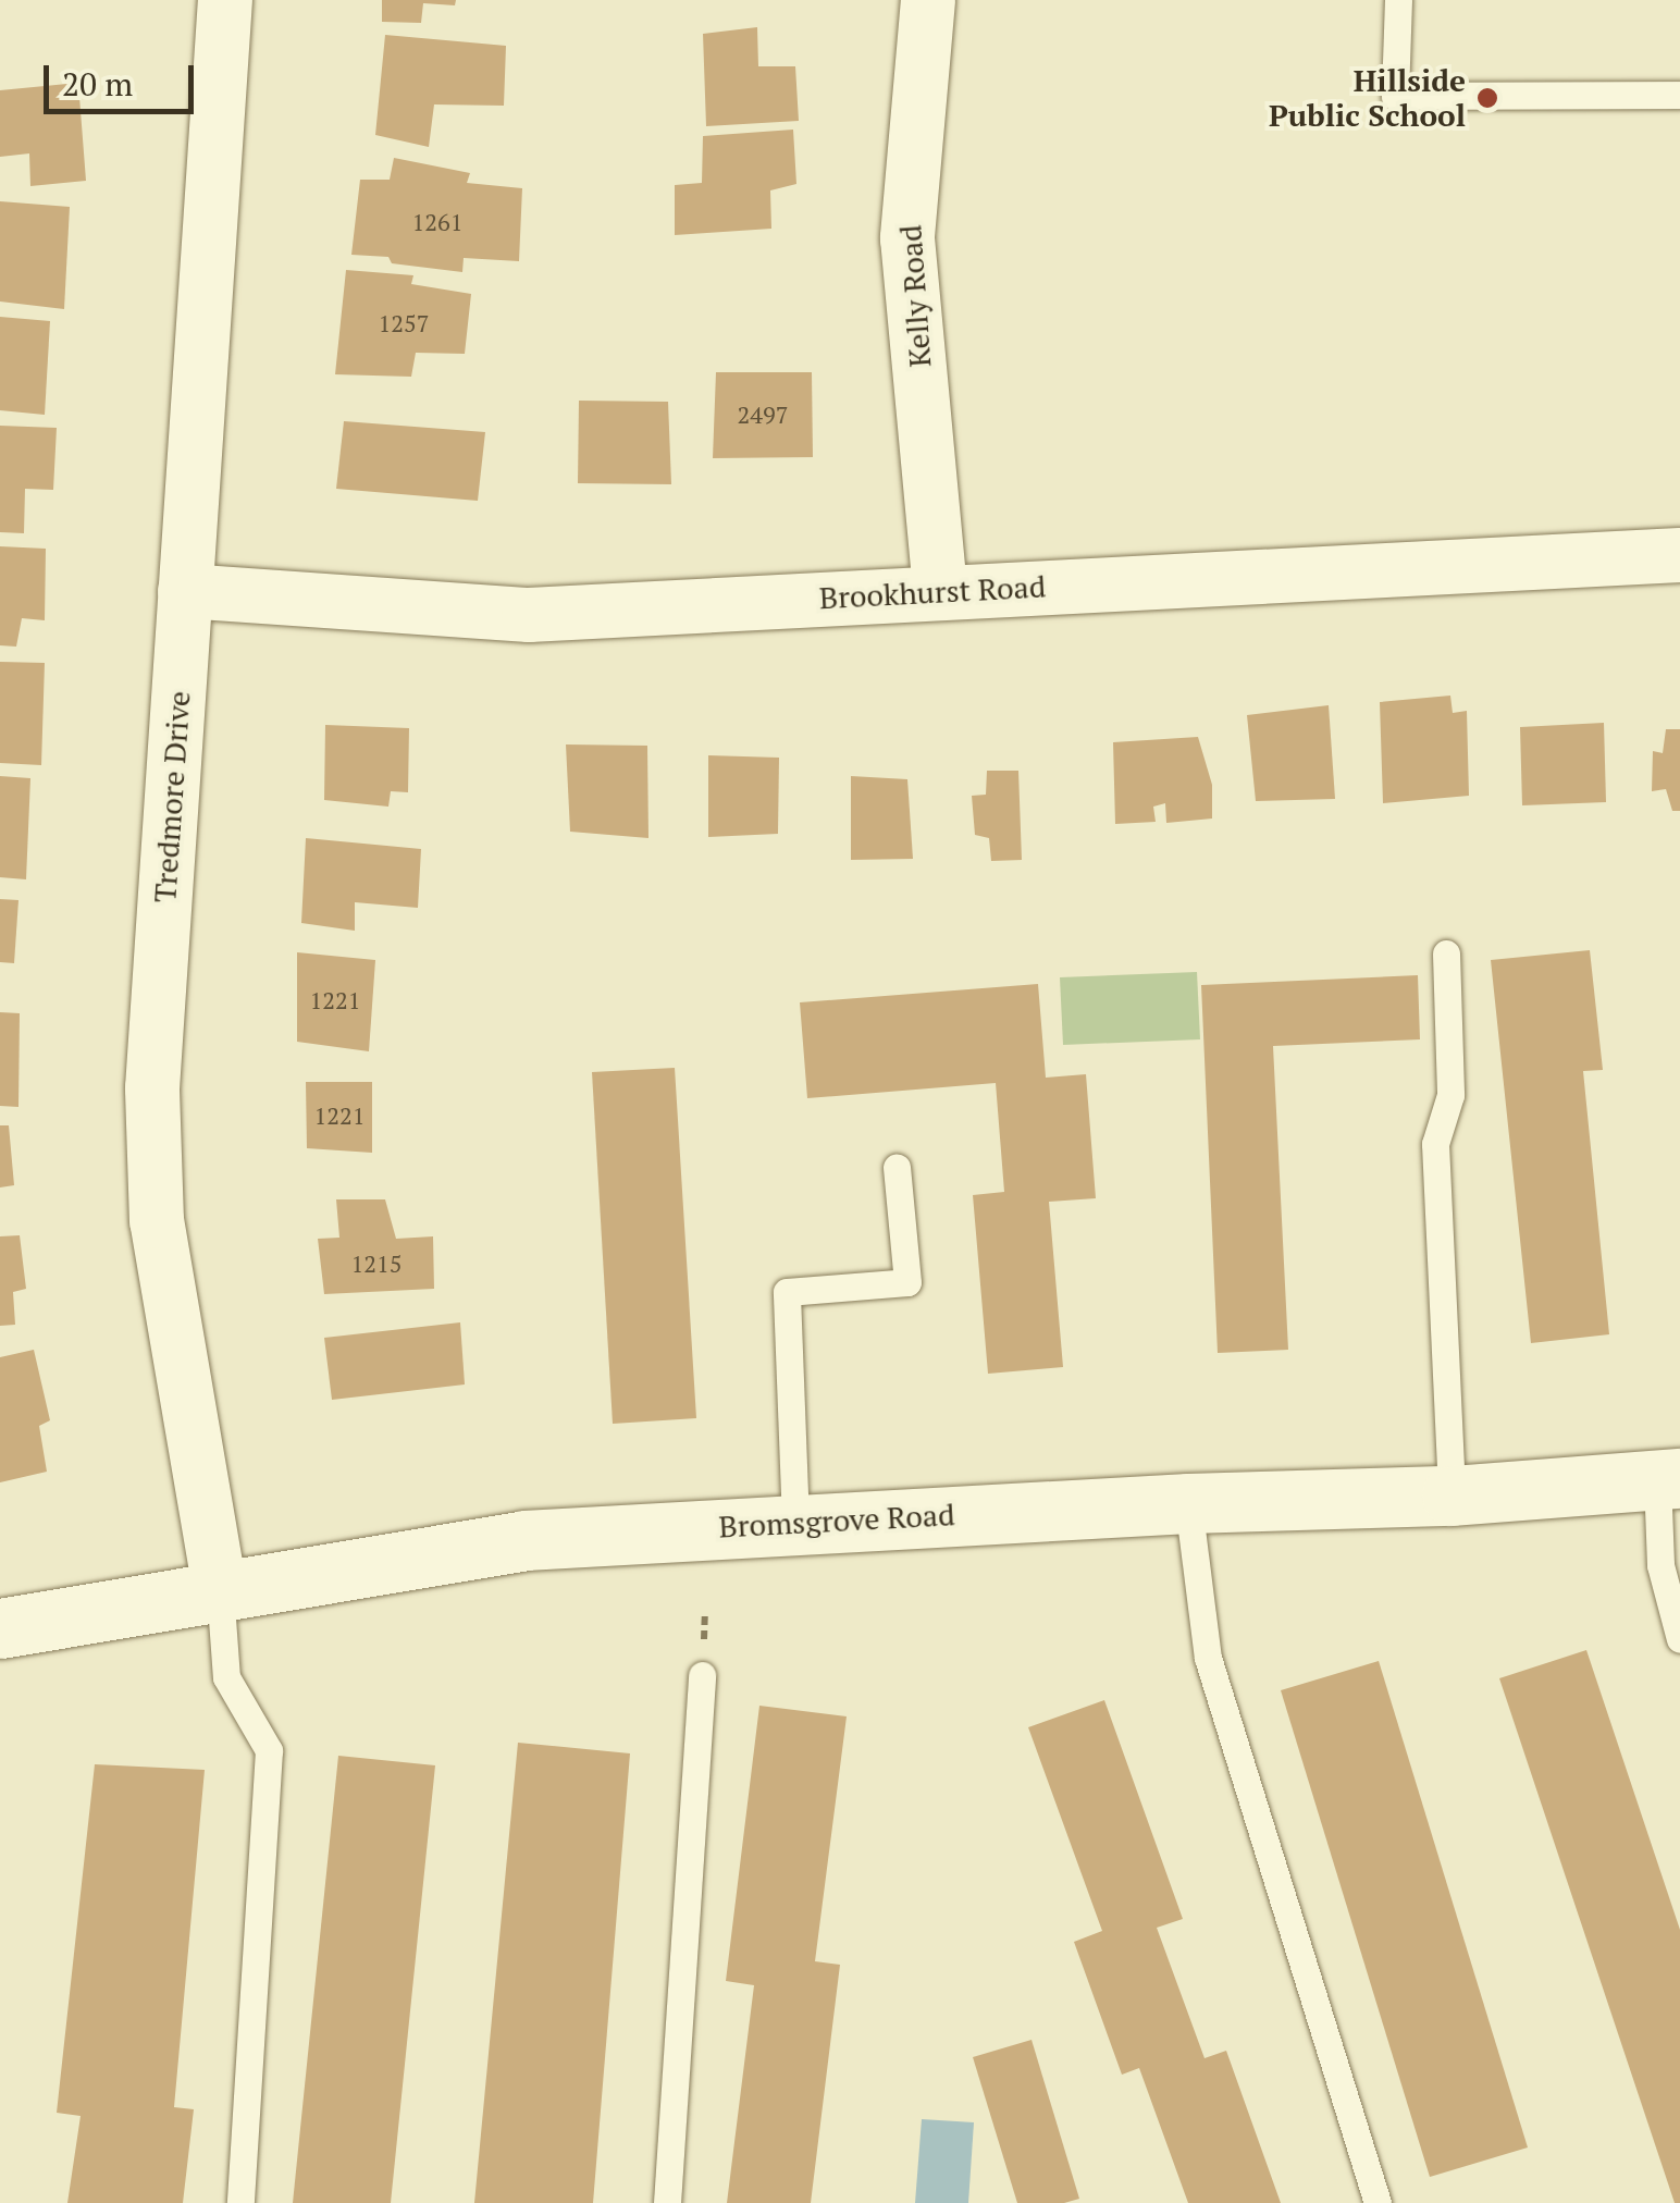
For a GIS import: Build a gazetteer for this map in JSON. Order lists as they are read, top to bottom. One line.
{"streets":{"street":["Kelly Road","Brookhurst Road","Tredmore Drive","Bromsgrove Road"]},"crossings":[["Kelly Road","Brookhurst Road"],["Brookhurst Road","Tredmore Drive"],["Tredmore Drive","Bromsgrove Road"]],"places":["Hillside Public School"],"house_numbers":["1261","1257","2497","1221","1221","1215"],"scale_bar":"20 m"}
